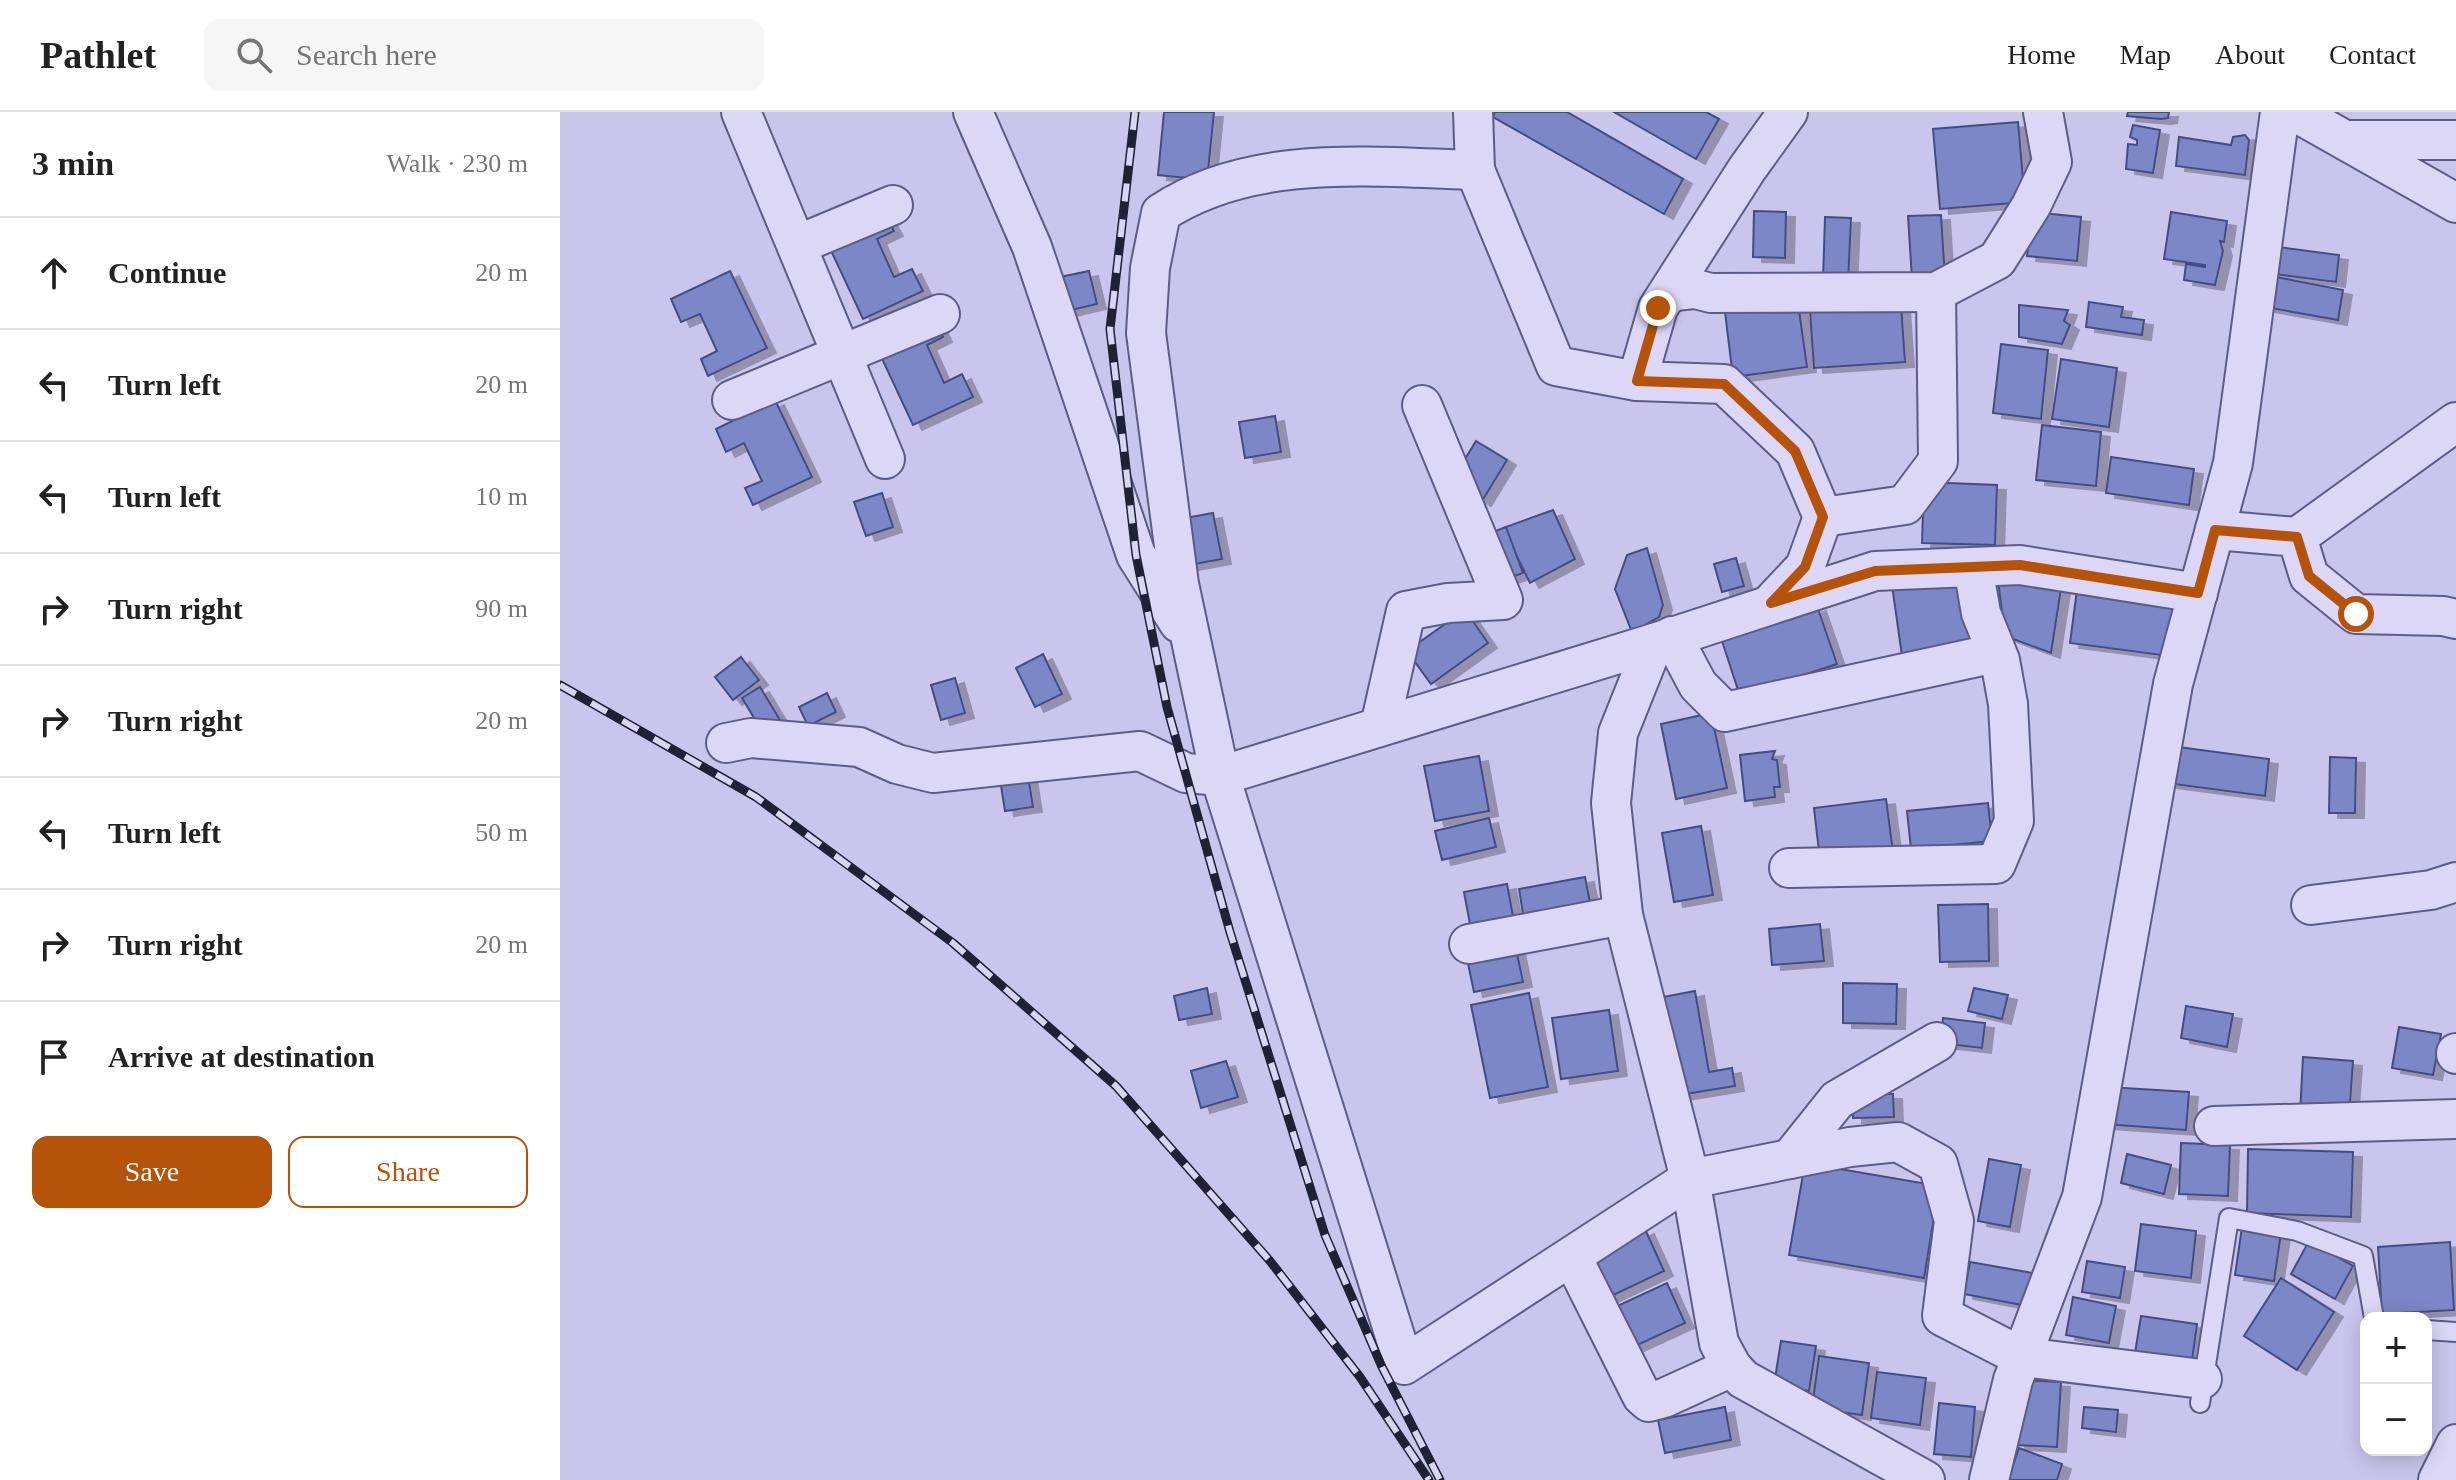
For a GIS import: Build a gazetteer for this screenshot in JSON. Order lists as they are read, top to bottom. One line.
{"page":{"header":"Pathlet","search":"Search here","nav":["Home","Map","About","Contact"],"heading":["3 min","Walk · 230 m"],"list":[["Continue","20 m"],["Turn left","20 m"],["Turn left","10 m"],["Turn right","90 m"],["Turn right","20 m"],["Turn left","50 m"],["Turn right","20 m"],"Arrive at destination"],"buttons":["Save","Share"],"map_buttons":["+","−"]}}
